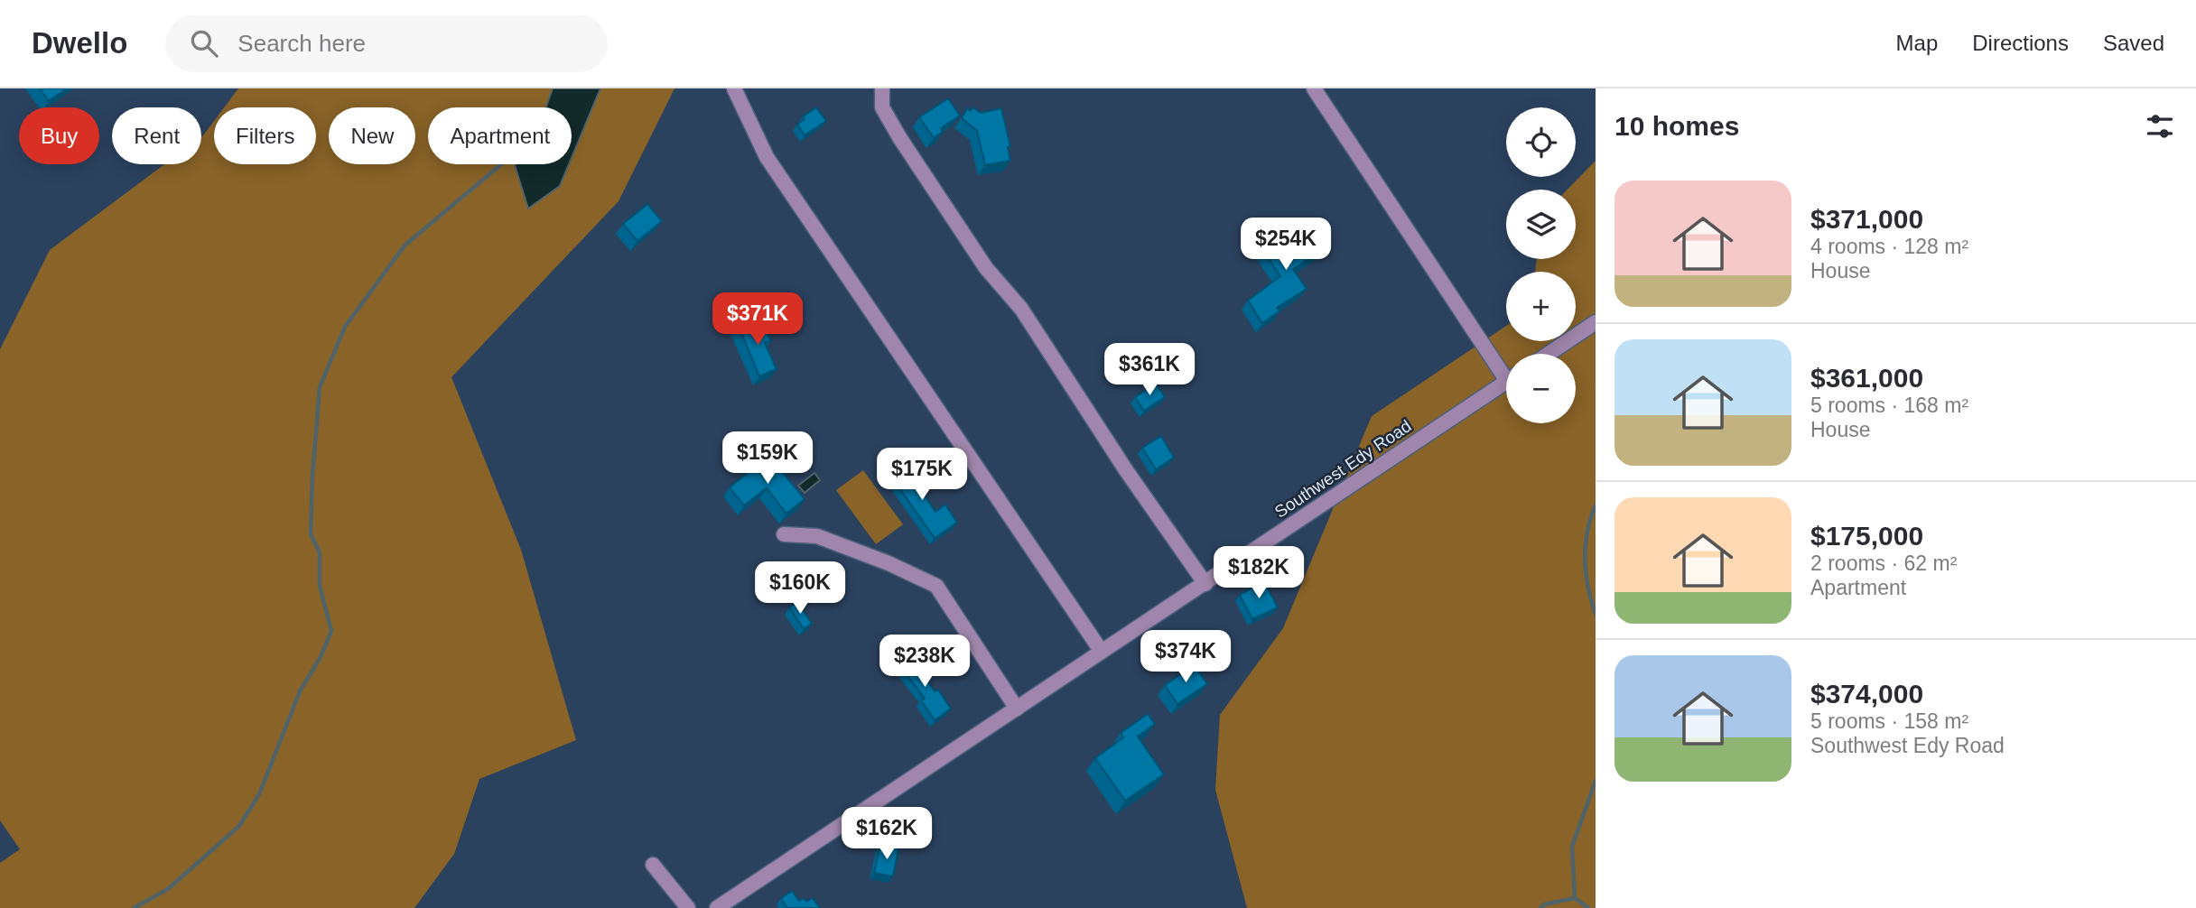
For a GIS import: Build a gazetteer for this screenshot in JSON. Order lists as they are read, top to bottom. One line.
{"streets":{"street":["Southwest Edy Road"]},"page":{"header":"Dwello","search":"Search here","nav":["Map","Directions","Saved"],"heading":"10 homes","map_buttons":["+","−"],"chip":["Buy","Rent","Filters","New","Apartment"],"list":[{"name":"$371,000","note":"4 rooms · 128 m² · House"},{"name":"$361,000","note":"5 rooms · 168 m² · House"},{"name":"$175,000","note":"2 rooms · 62 m² · Apartment"},{"name":"$374,000","note":"5 rooms · 158 m² · Southwest Edy Road"}],"price":["$254K","$371K","$361K","$159K","$175K","$182K","$160K","$374K","$238K","$162K"]}}
